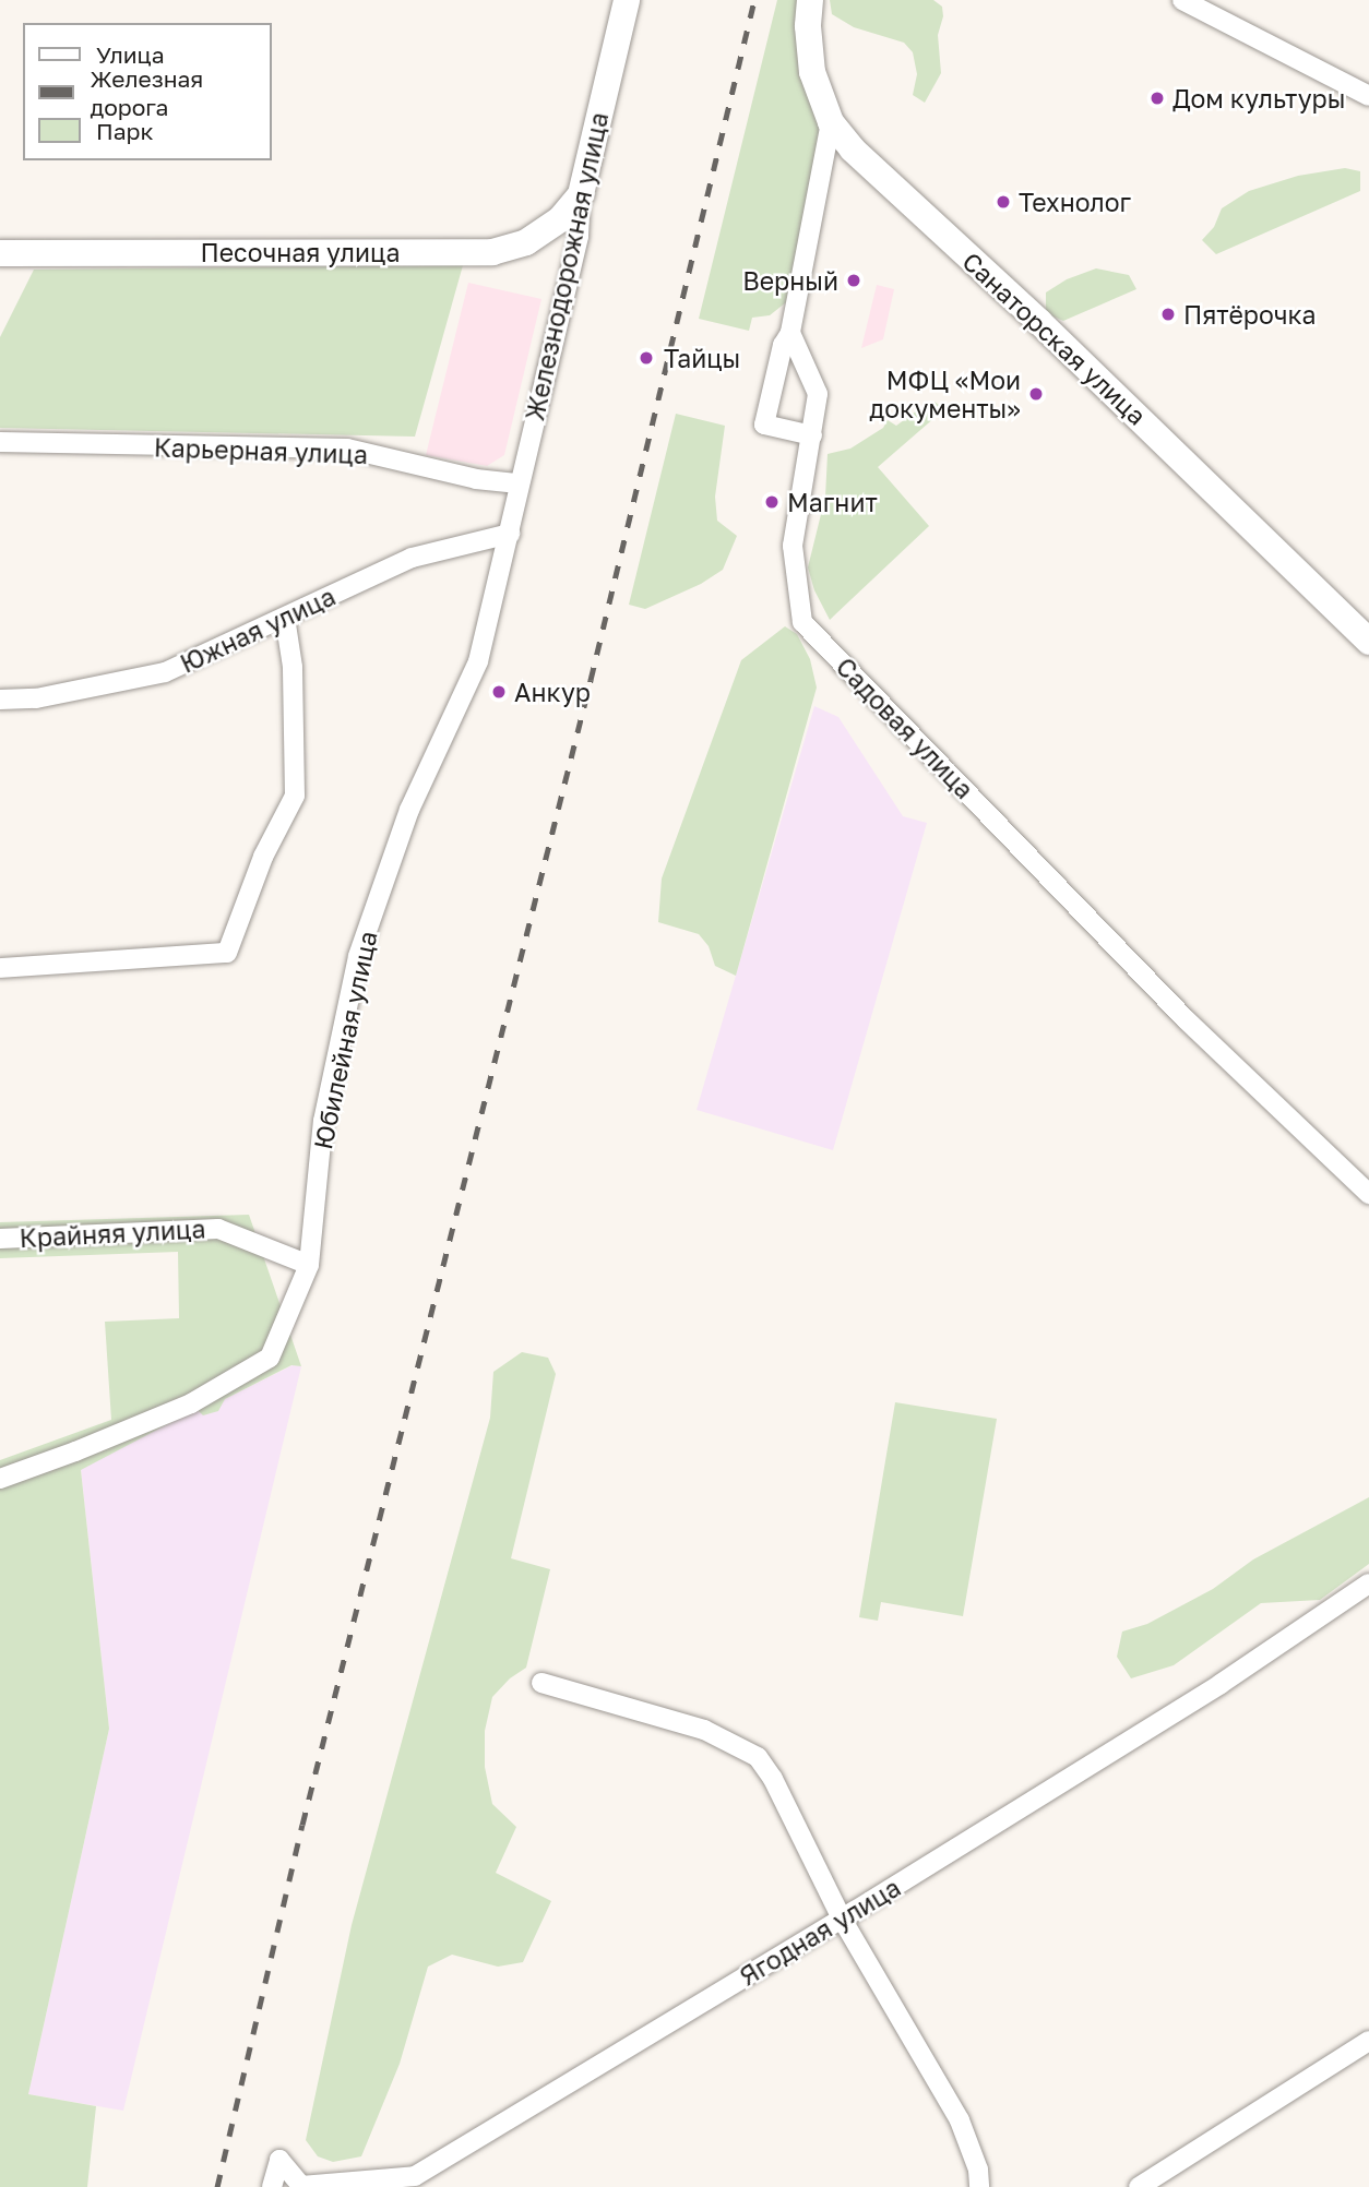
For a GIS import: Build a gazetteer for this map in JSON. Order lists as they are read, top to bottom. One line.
{"streets":{"street":["Песочная улица","Железнодорожная улица","Санаторская улица","Карьерная улица","Южная улица","Садовая улица","Юбилейная улица","Крайняя улица","Ягодная улица"]},"crossings":[["Песочная улица","Железнодорожная улица"],["Железнодорожная улица","Карьерная улица"],["Железнодорожная улица","Южная улица"],["Железнодорожная улица","Юбилейная улица"],["Южная улица","Юбилейная улица"],["Юбилейная улица","Крайняя улица"]],"places":["Дом культуры","Технолог","Верный","Пятёрочка","Тайцы","МФЦ «Мои документы»","Магнит","Анкур"],"legend":["Улица","Железная дорога","Парк"]}
